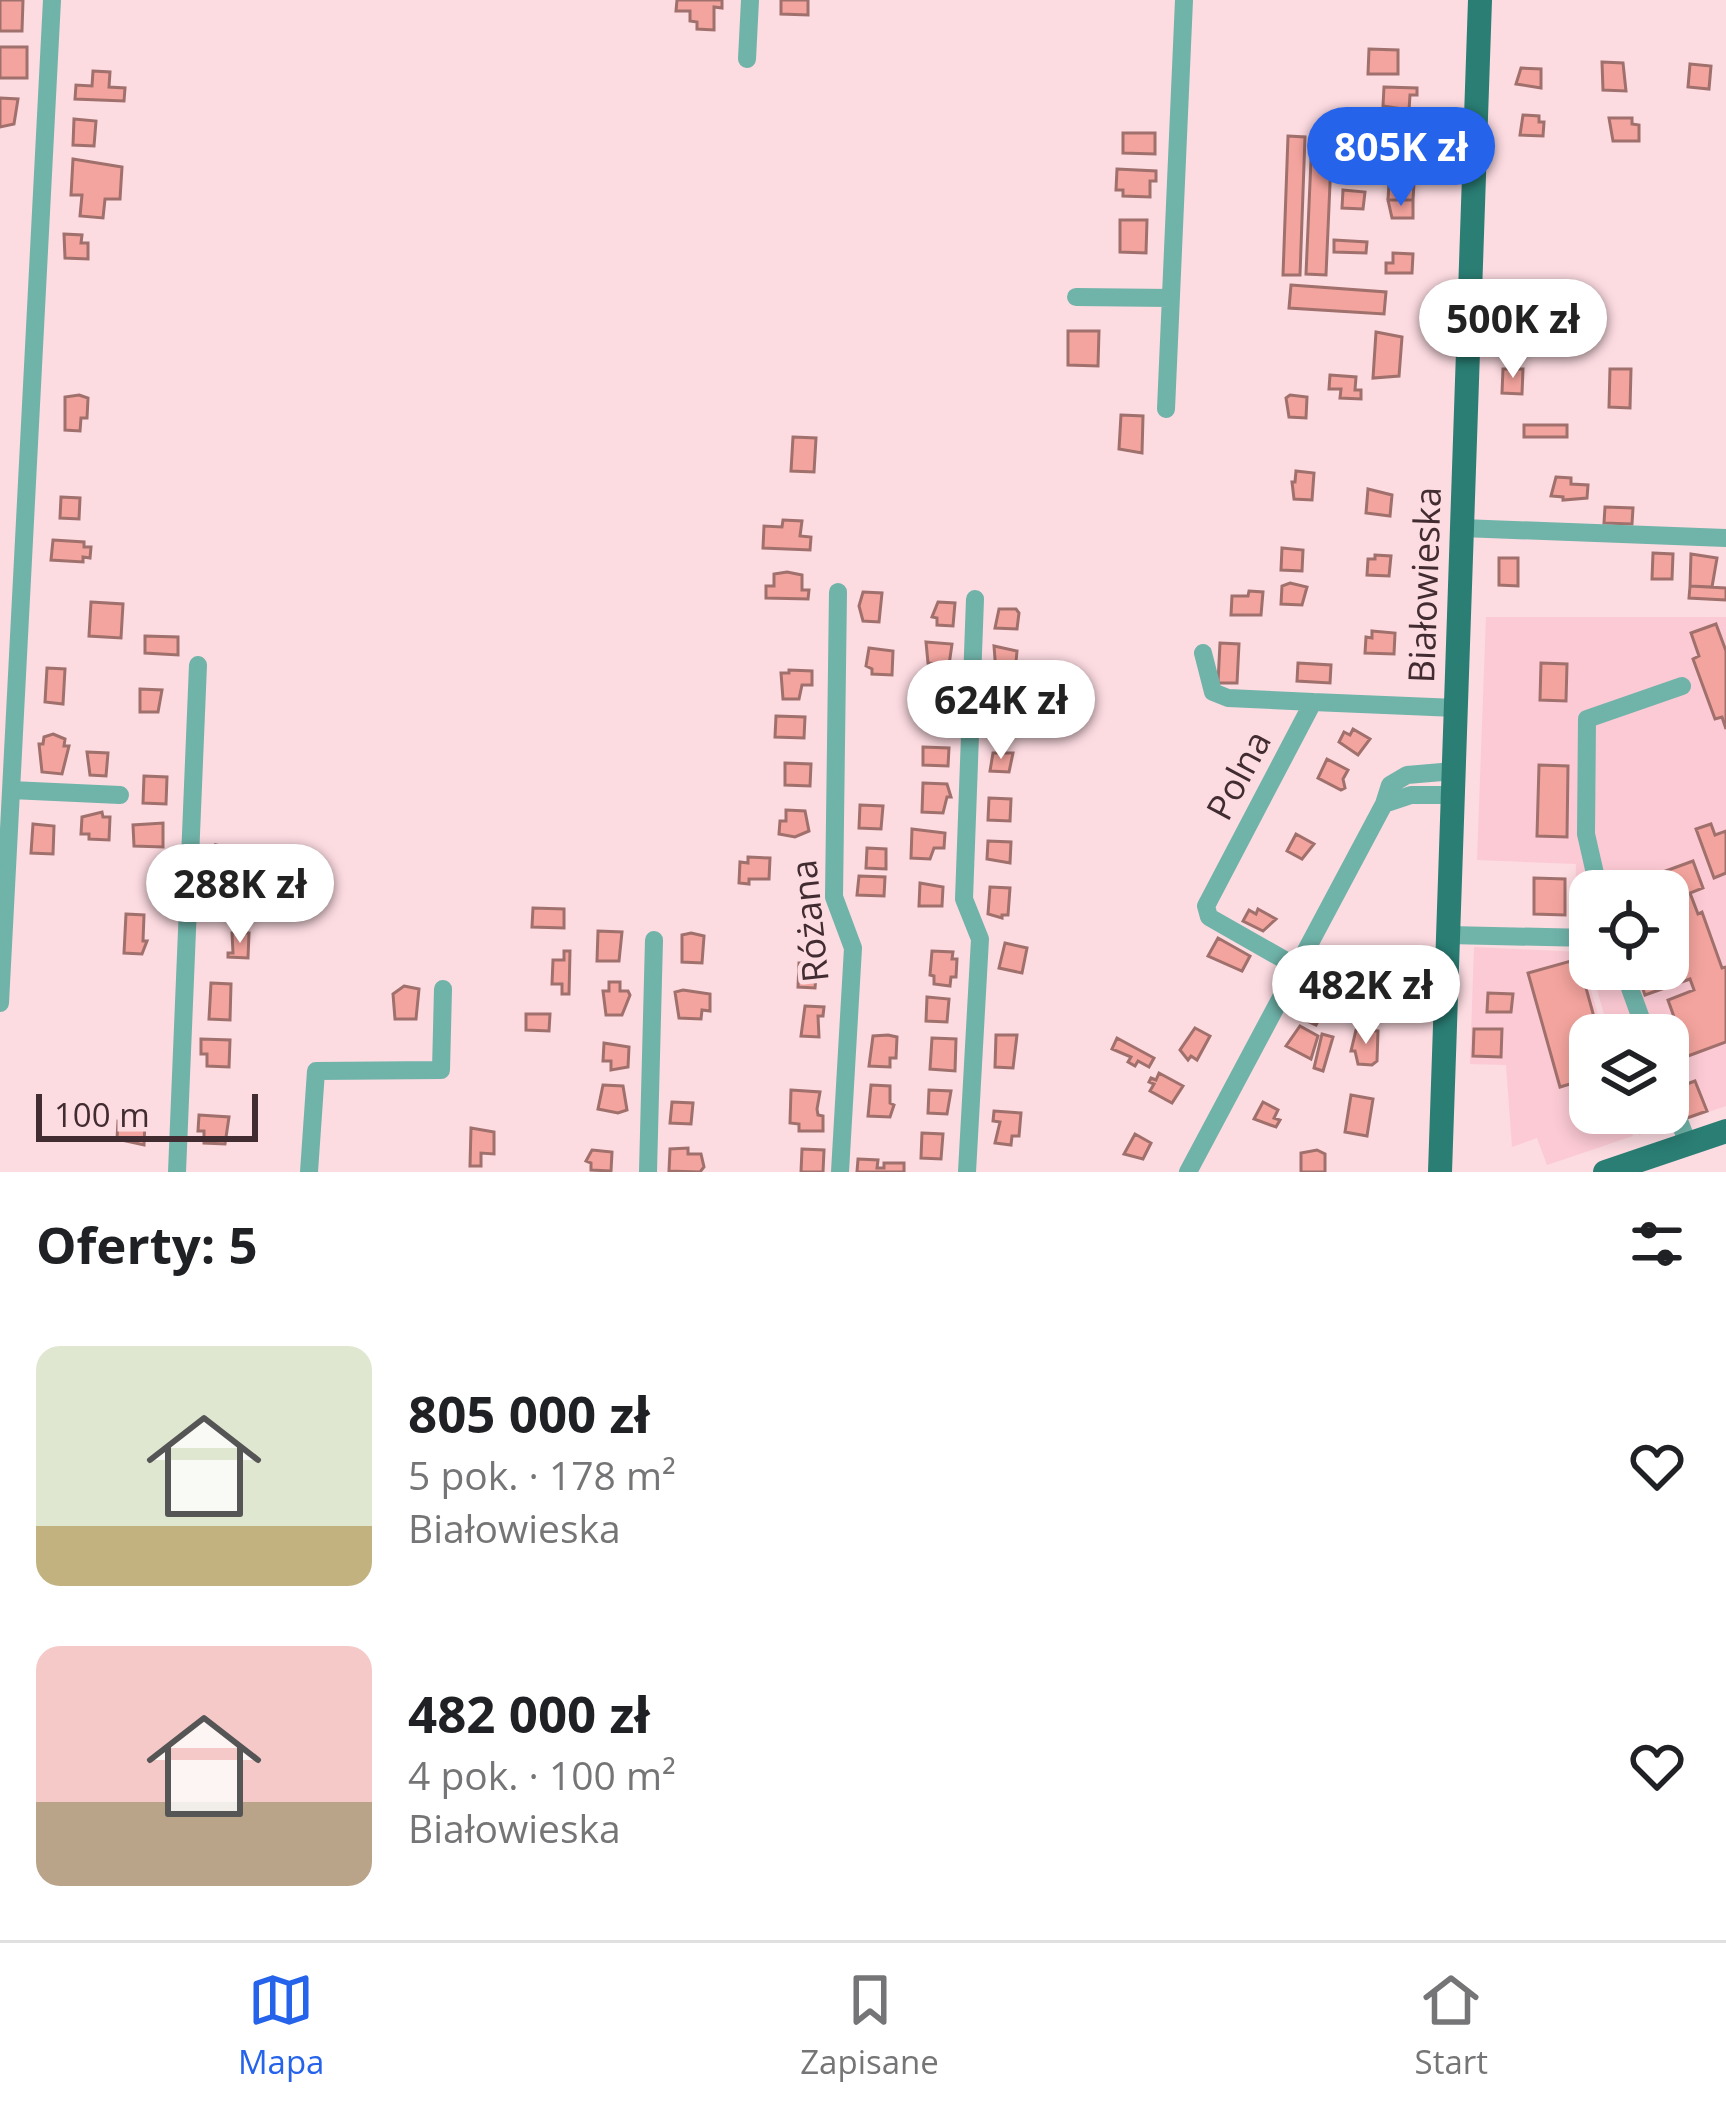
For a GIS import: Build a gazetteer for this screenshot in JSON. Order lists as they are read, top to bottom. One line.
{"streets":{"main road":["Białowieska"],"street":["Polna","Różana"]},"crossings":[["Białowieska","Polna"]],"scale_bar":"100 m","page":{"price":["805K zł","500K zł","624K zł","288K zł","482K zł"],"scale":"100 m","heading":"Oferty: 5","list":[{"name":"805 000 zł","note":"5 pok. · 178 m² · Białowieska"},{"name":"482 000 zł","note":"4 pok. · 100 m² · Białowieska"}],"tabs":["Mapa","Zapisane","Start"]}}
